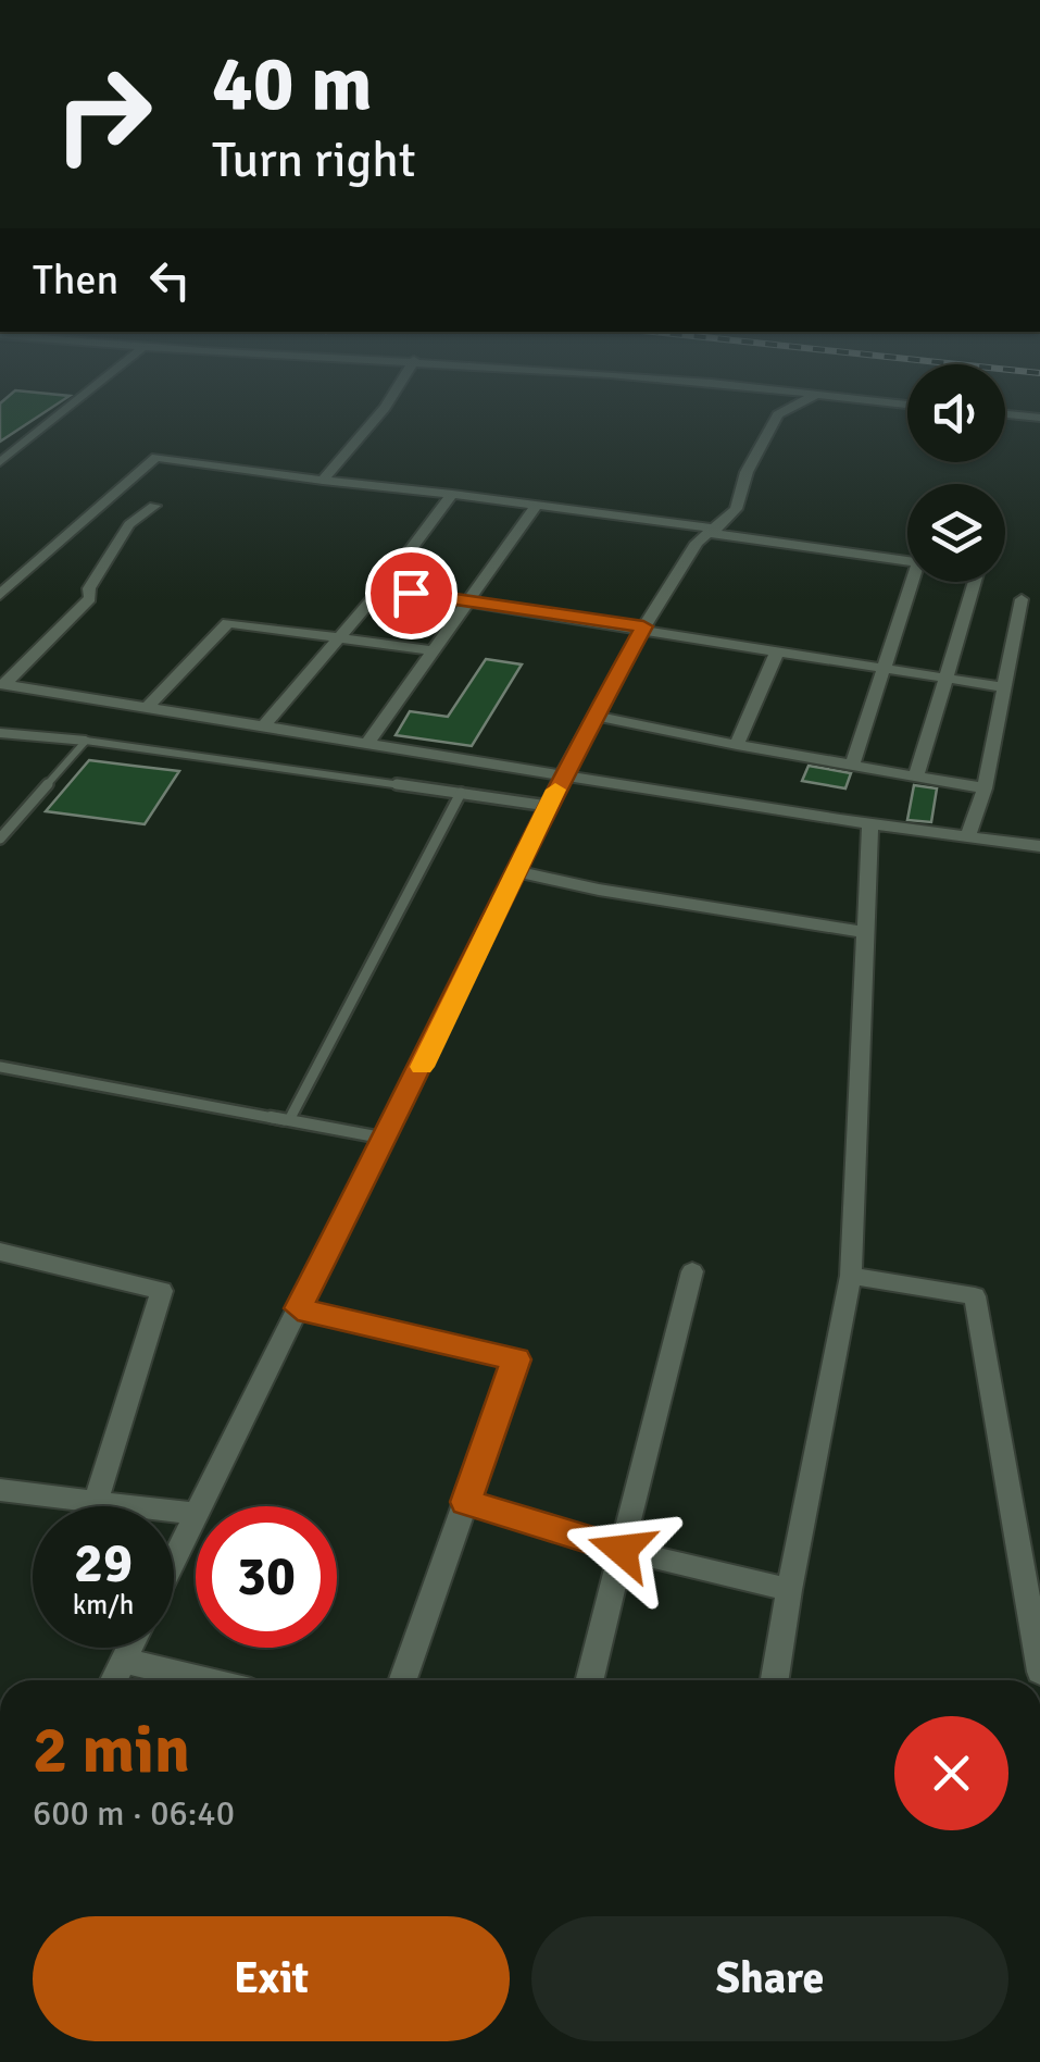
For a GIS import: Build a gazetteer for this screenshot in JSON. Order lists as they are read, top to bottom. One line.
{"page":{"turn":["40 m","Turn right"],"then":"Then","speed":"29 km/h","limit":"30","heading":["2 min","600 m · 06:40"],"buttons":["Exit","Share"]}}
